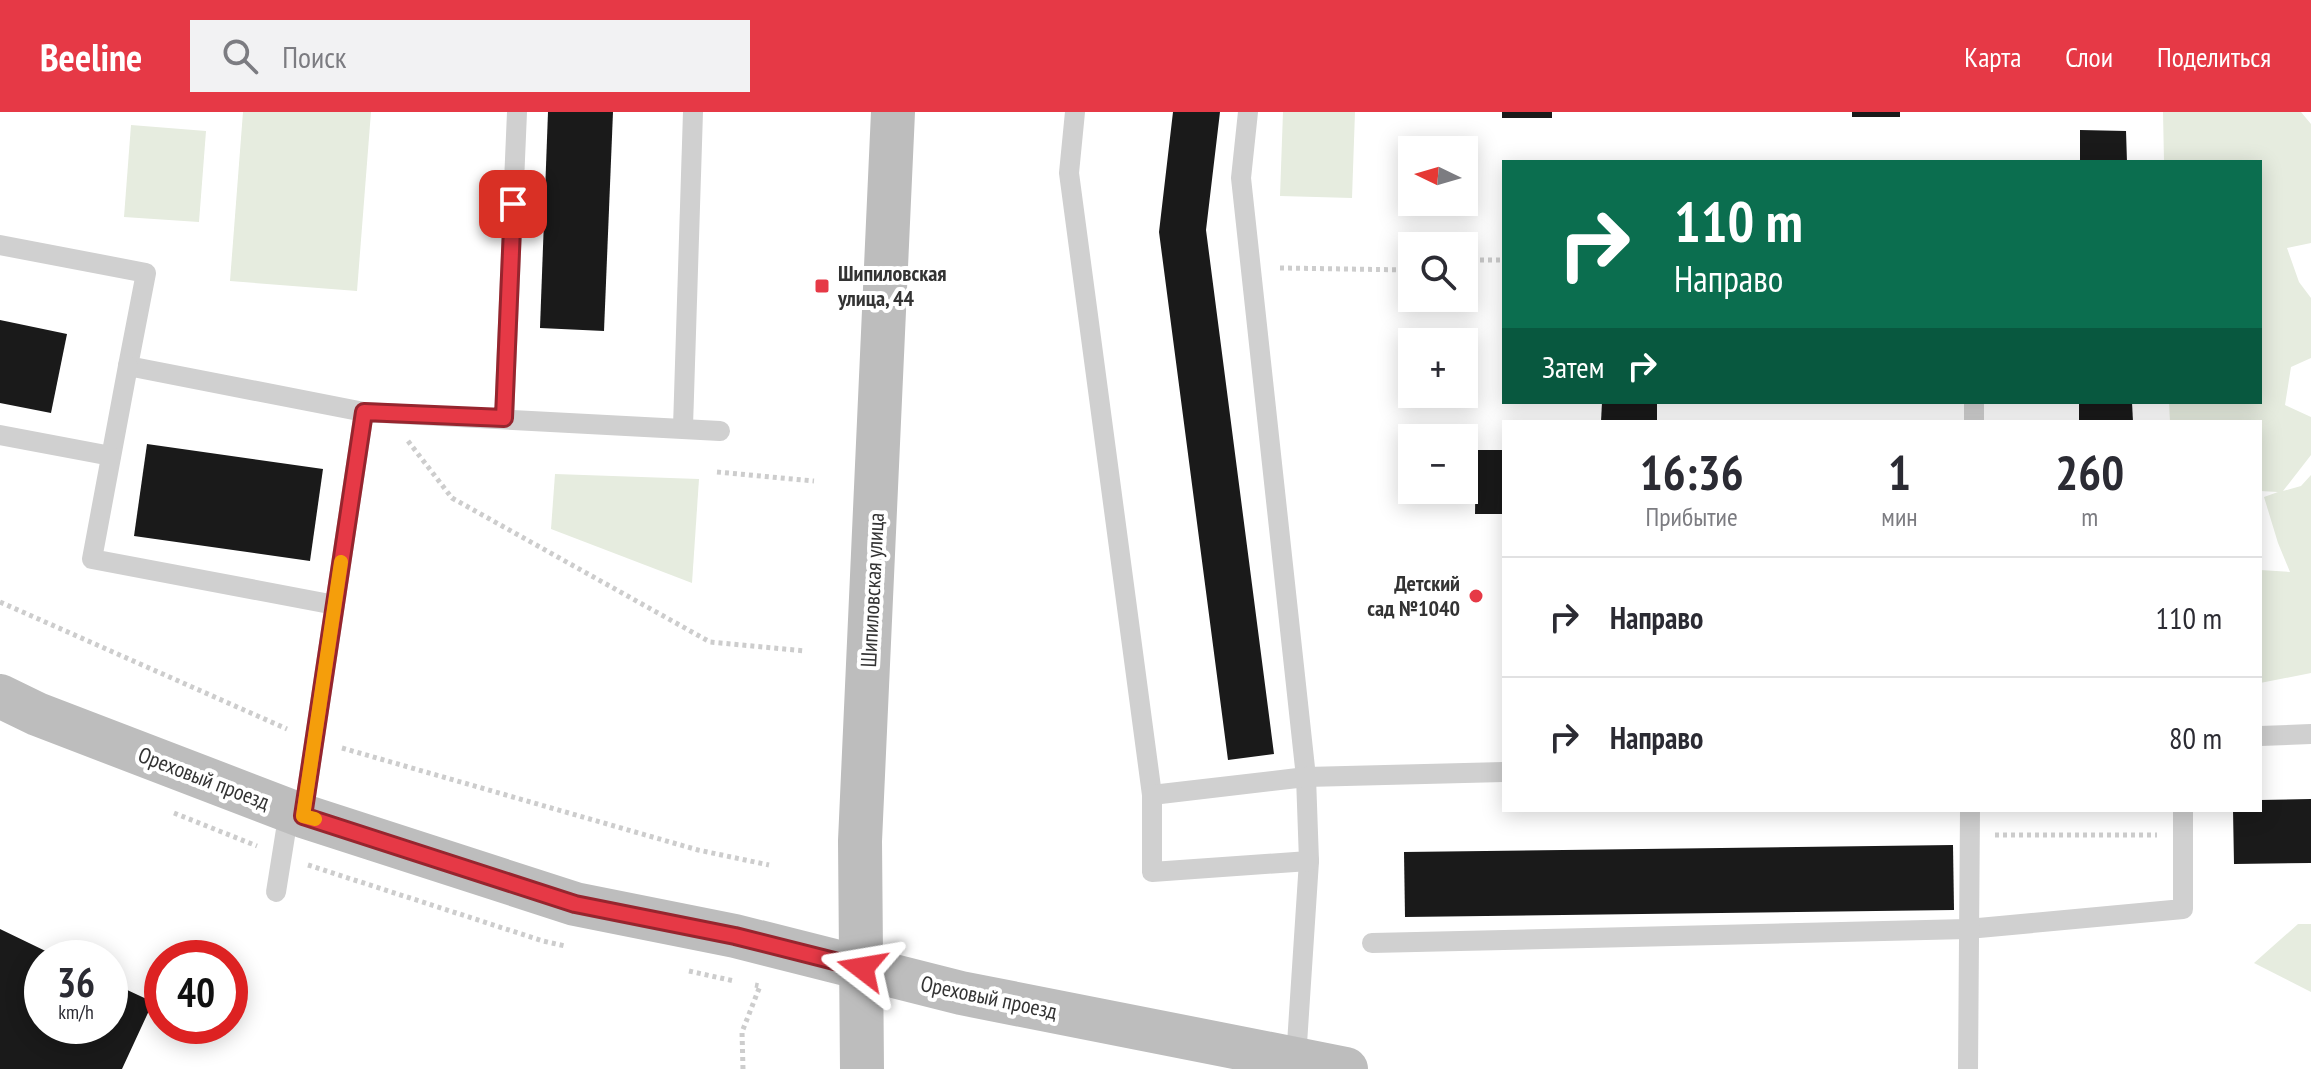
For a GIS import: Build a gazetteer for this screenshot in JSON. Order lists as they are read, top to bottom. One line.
{"streets":{"street":["Шипиловская улица","Ореховый проезд"]},"crossings":[["Шипиловская улица","Ореховый проезд"]],"places":{"transit":["Шипиловская улица, 44"],"other":["Детский сад №1040"]},"north":"left","page":{"header":"Beeline","search":"Поиск","nav":["Карта","Слои","Поделиться"],"map_buttons":["+","−"],"turn":["110 m","Направо"],"then":"Затем","eta":["16:36","Прибытие","1","мин","260","m"],"list":[{"name":"Направо","value":"110 m"},{"name":"Направо","value":"80 m"}],"speed":"36 km/h","limit":"40"}}
